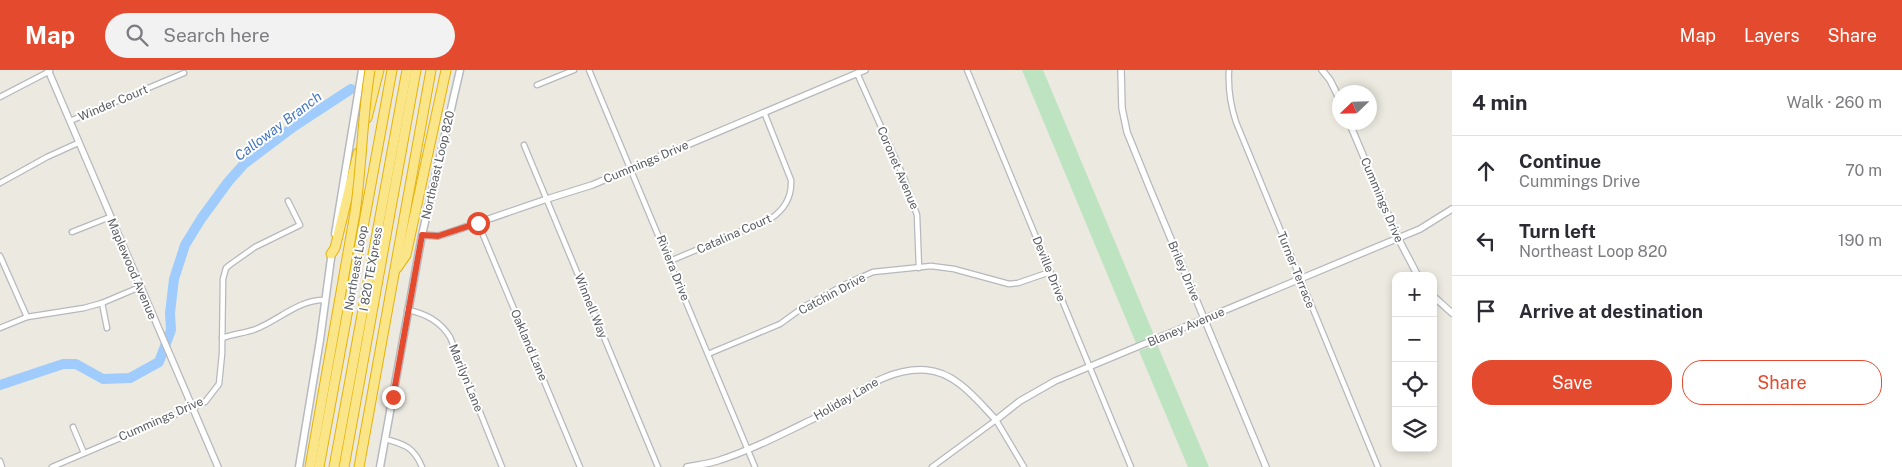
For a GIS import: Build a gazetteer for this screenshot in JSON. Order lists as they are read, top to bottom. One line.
{"streets":{"highway":["Northeast Loop","I 820 TEXpress"],"main road":["Northeast Loop 820"],"street":["Winder Court","Cummings Drive","Coronet Avenue","Catalina Court","Riviera Drive","Maplewood Avenue","Deville Drive","Turner Terrace","Briley Drive","Catchin Drive","Winnell Way","Blaney Avenue","Oakland Lane","Marilyn Lane","Holiday Lane"]},"crossings":[["Winder Court","Maplewood Avenue"],["Cummings Drive","Northeast Loop 820"],["Cummings Drive","Coronet Avenue"],["Cummings Drive","Catalina Court"],["Cummings Drive","Riviera Drive"],["Cummings Drive","Maplewood Avenue"],["Cummings Drive","Winnell Way"],["Cummings Drive","Blaney Avenue"],["Cummings Drive","Oakland Lane"],["Northeast Loop 820","Marilyn Lane"],["Coronet Avenue","Catchin Drive"],["Catalina Court","Riviera Drive"],["Riviera Drive","Catchin Drive"],["Riviera Drive","Holiday Lane"],["Deville Drive","Catchin Drive"],["Deville Drive","Blaney Avenue"],["Turner Terrace","Blaney Avenue"],["Briley Drive","Blaney Avenue"],["Blaney Avenue","Holiday Lane"]],"water":["Calloway Branch"],"north":"bottom left","page":{"header":"Map","search":"Search here","nav":["Map","Layers","Share"],"heading":["4 min","Walk · 260 m"],"list":[["Continue","Cummings Drive","70 m"],["Turn left","Northeast Loop 820","190 m"],"Arrive at destination"],"map_buttons":["+","−"],"buttons":["Save","Share"]}}
